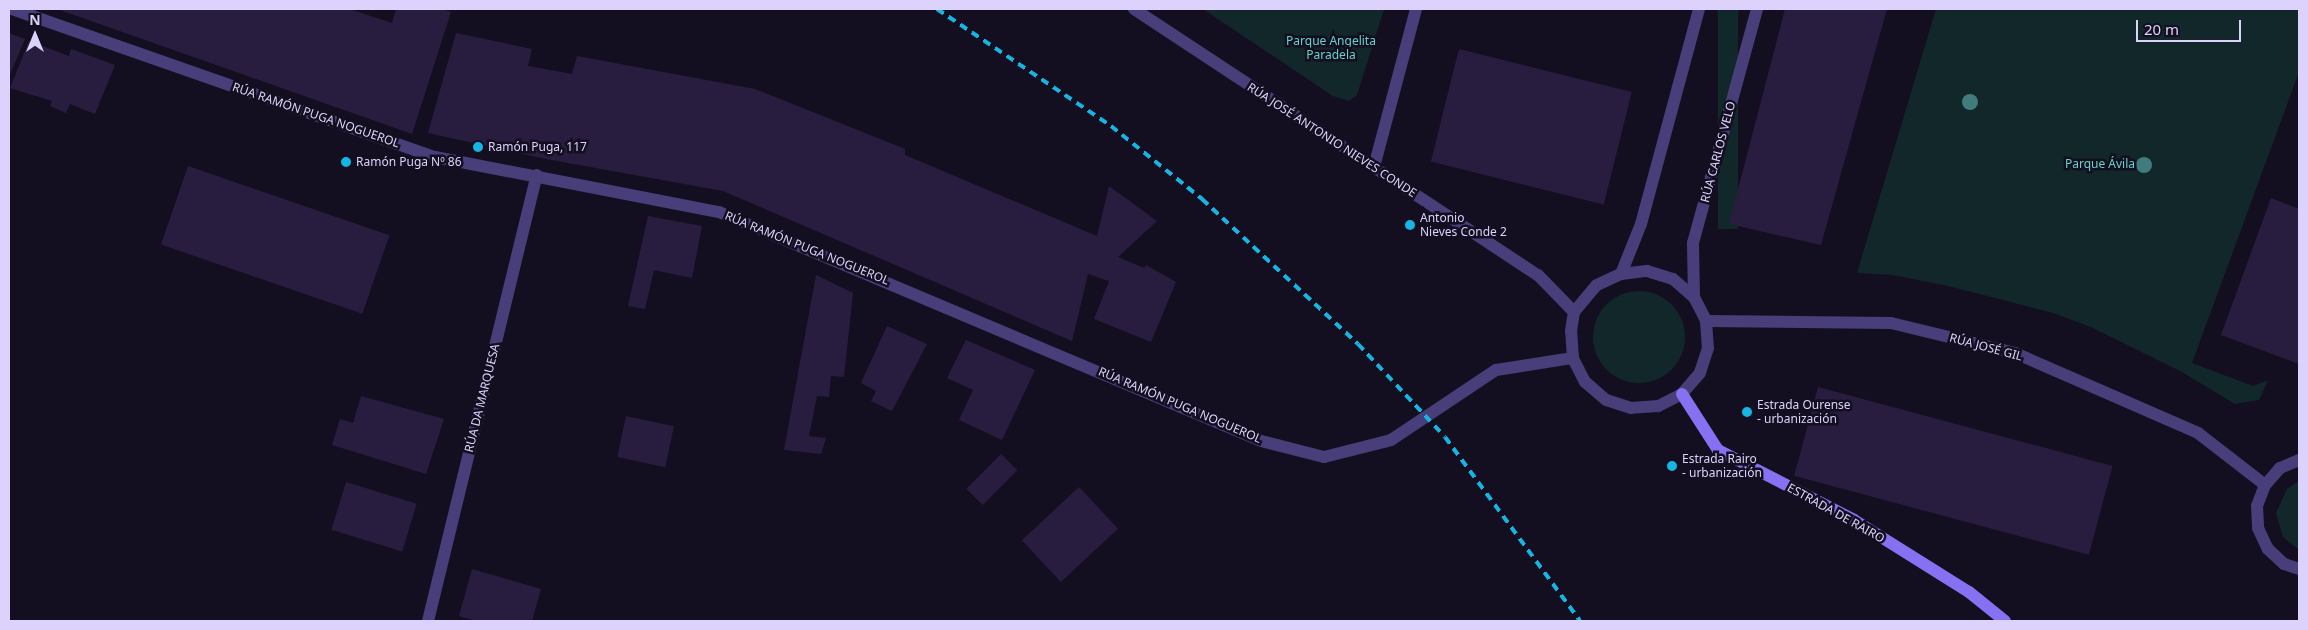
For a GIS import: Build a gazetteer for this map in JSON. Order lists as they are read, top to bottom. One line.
{"streets":{"street":["RÚA RAMÓN PUGA NOGUEROL","RÚA JOSÉ ANTONIO NIEVES CONDE","RÚA CARLOS VELO","RÚA JOSÉ GIL","RÚA DA MARQUESA","ESTRADA DE RAIRO"]},"crossings":[["RÚA RAMÓN PUGA NOGUEROL","RÚA JOSÉ ANTONIO NIEVES CONDE"],["RÚA RAMÓN PUGA NOGUEROL","RÚA CARLOS VELO"],["RÚA RAMÓN PUGA NOGUEROL","RÚA JOSÉ GIL"],["RÚA RAMÓN PUGA NOGUEROL","RÚA DA MARQUESA"],["RÚA RAMÓN PUGA NOGUEROL","ESTRADA DE RAIRO"],["RÚA JOSÉ ANTONIO NIEVES CONDE","RÚA CARLOS VELO"],["RÚA JOSÉ ANTONIO NIEVES CONDE","RÚA JOSÉ GIL"],["RÚA JOSÉ ANTONIO NIEVES CONDE","ESTRADA DE RAIRO"],["RÚA CARLOS VELO","RÚA JOSÉ GIL"],["RÚA CARLOS VELO","ESTRADA DE RAIRO"],["RÚA JOSÉ GIL","ESTRADA DE RAIRO"]],"parks":["Parque Angelita Paradela","Parque Ávila"],"places":["Ramón Puga, 117","Ramón Puga Nº 86","Antonio Nieves Conde 2","Estrada Ourense - urbanización","Estrada Rairo - urbanización"],"scale_bar":"20 m","north":"top"}
